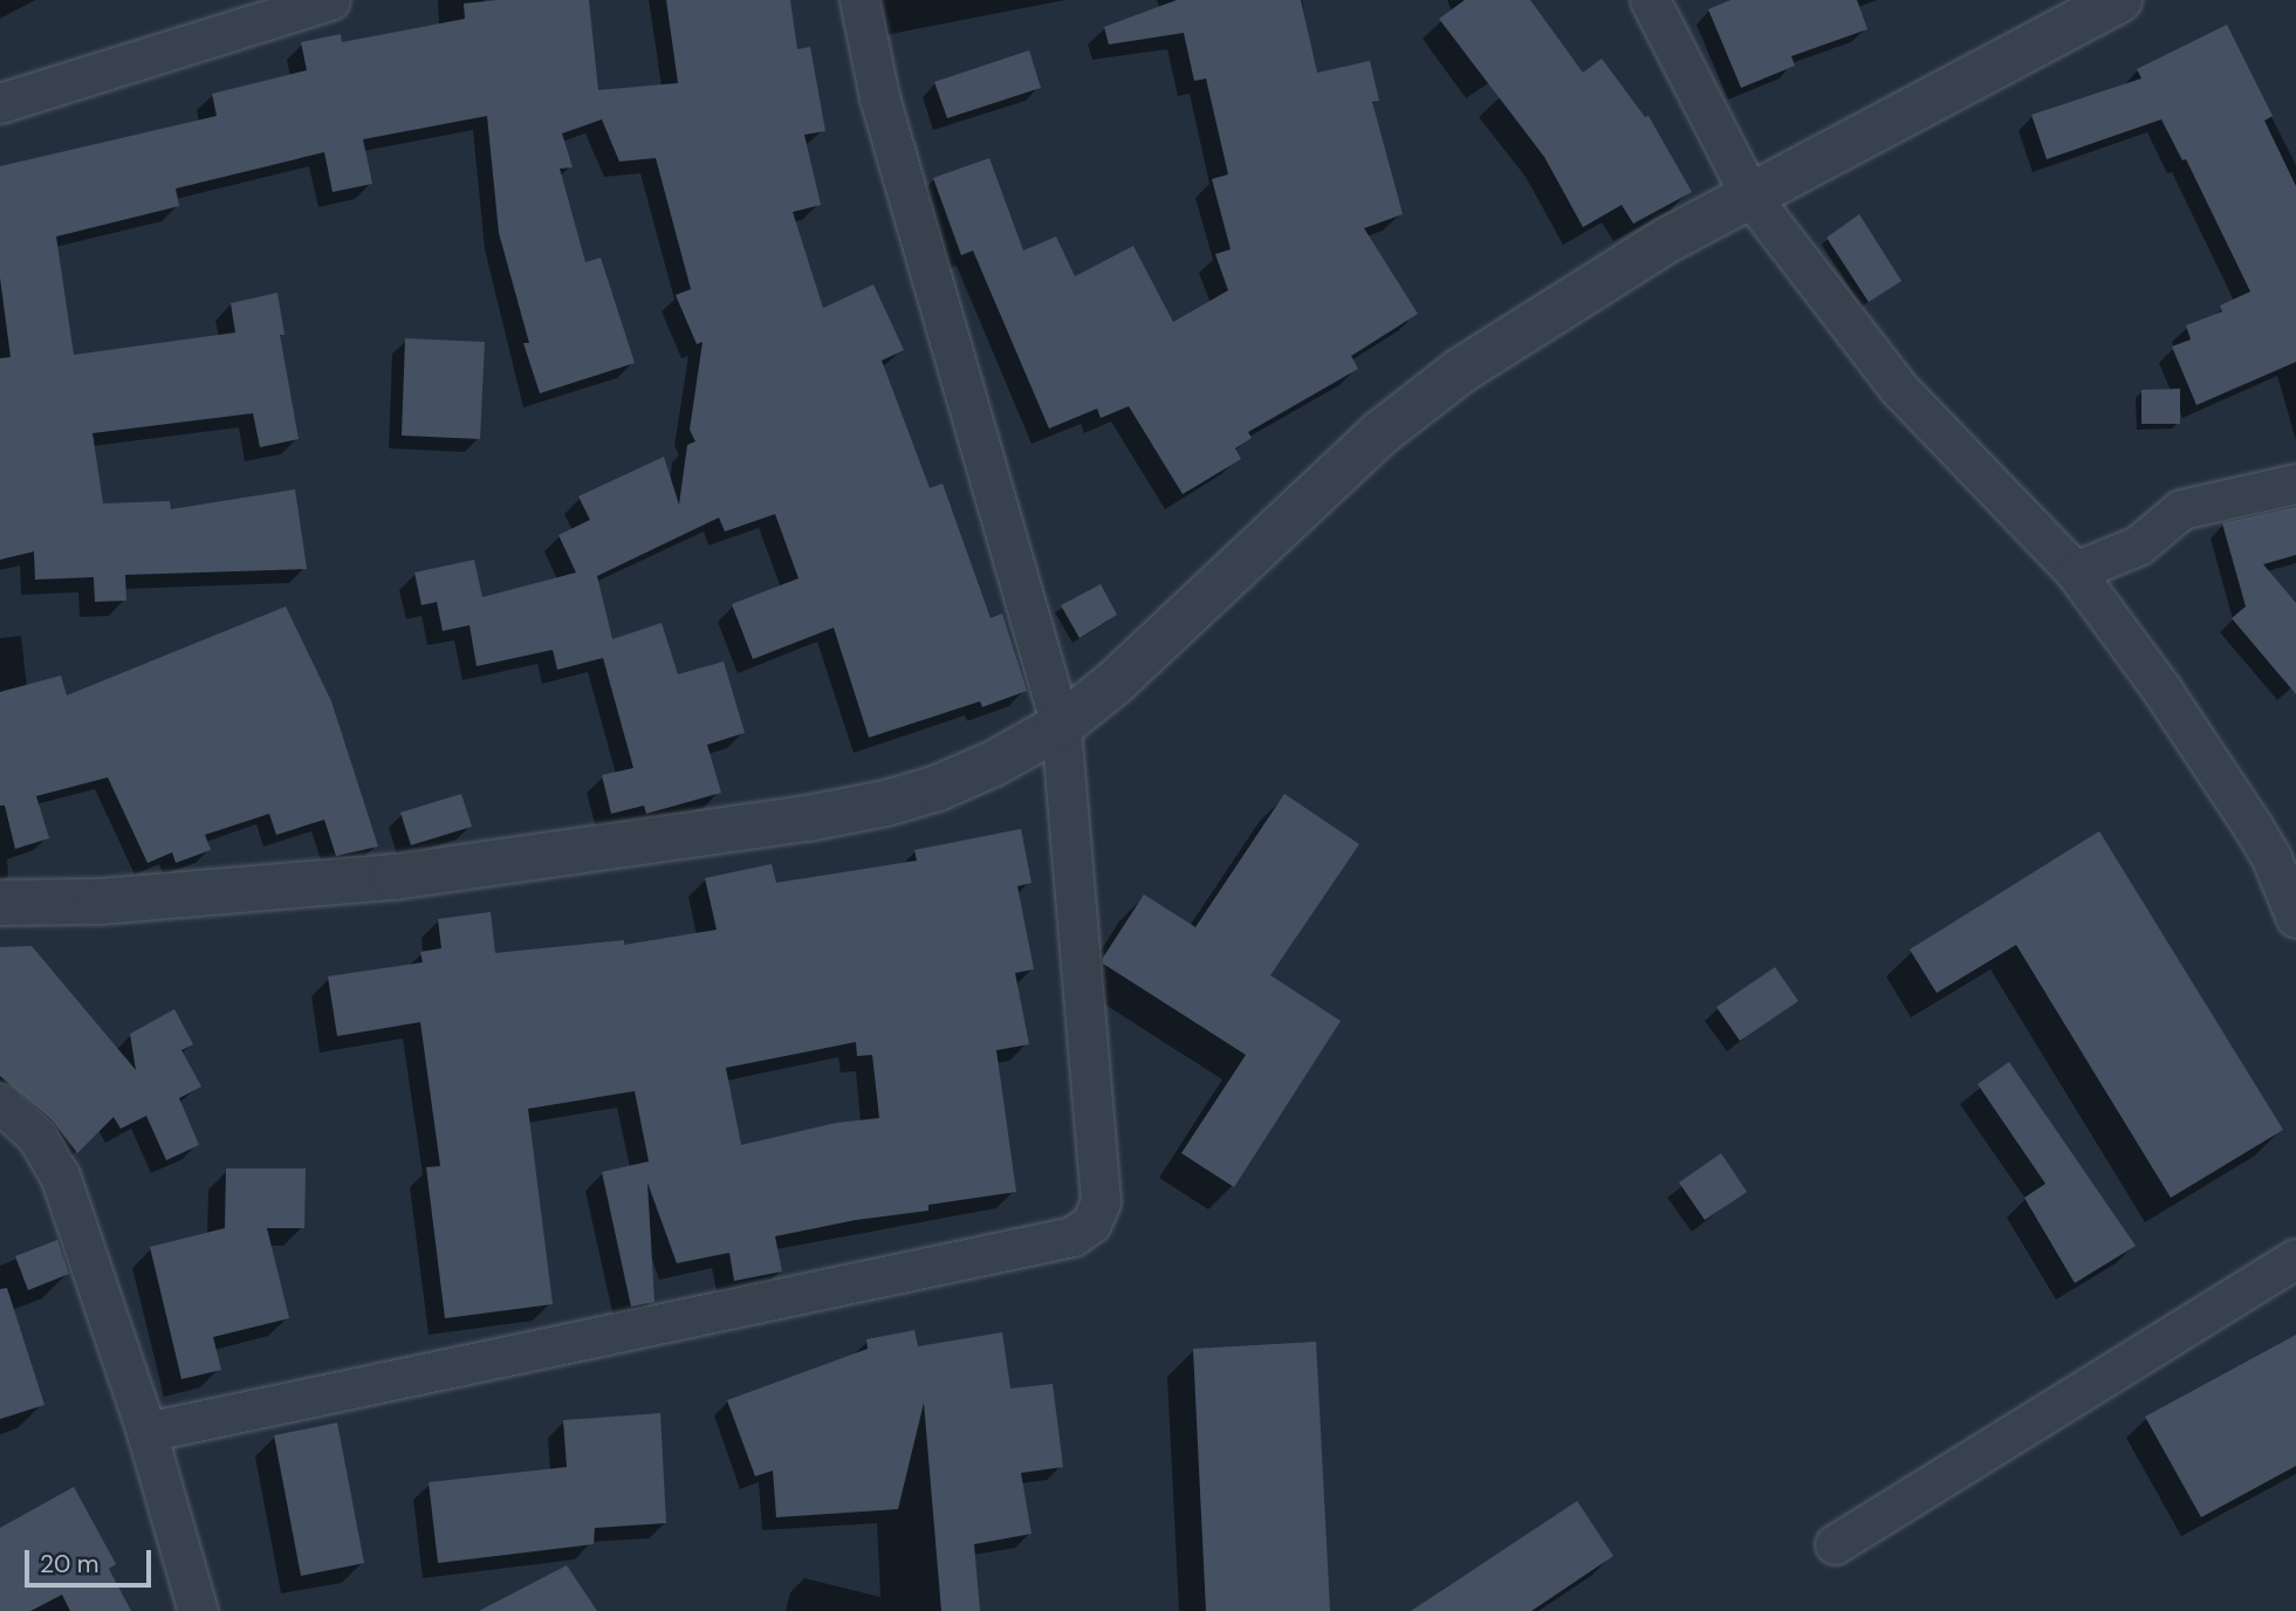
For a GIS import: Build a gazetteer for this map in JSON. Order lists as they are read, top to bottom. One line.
{"scale_bar":"20 m"}
